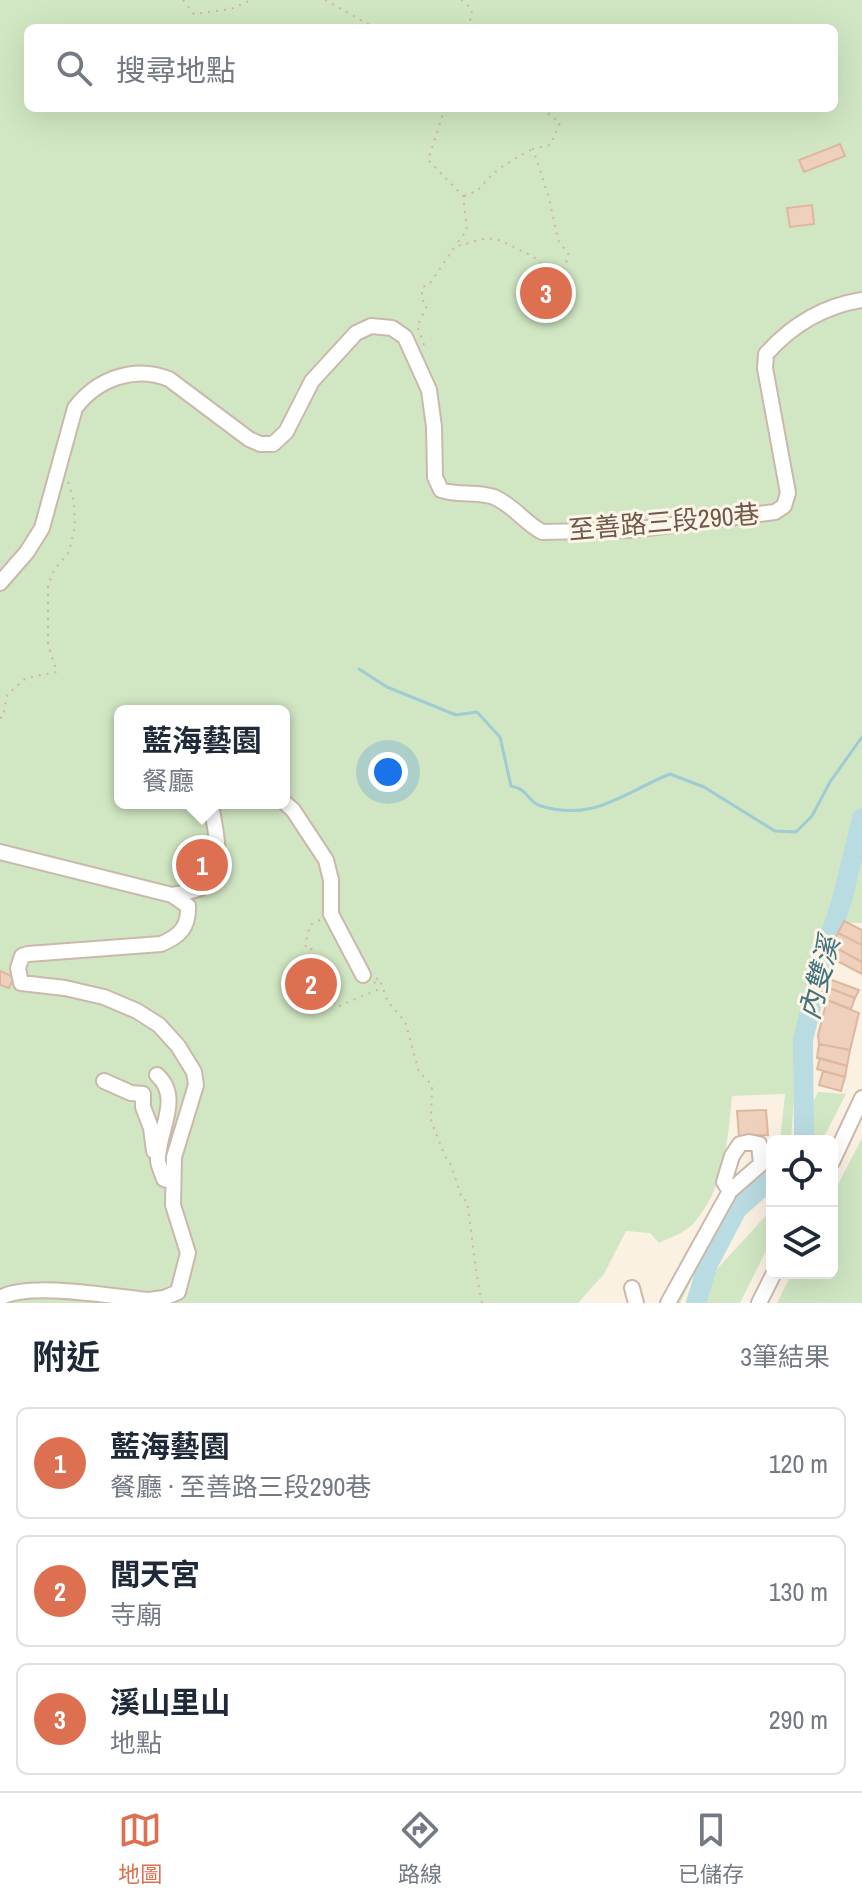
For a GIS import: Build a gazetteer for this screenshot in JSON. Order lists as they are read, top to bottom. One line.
{"streets":{"street":["至善路三段290巷"]},"water":["內雙溪"],"page":{"search":"搜尋地點","pins":["3","1","2"],"popup":["藍海藝園","餐廳"],"heading":["附近","3筆結果"],"list":[{"mark":"1","name":"藍海藝園","note":"餐廳 · 至善路三段290巷","value":"120 m"},{"mark":"2","name":"閭天宮","note":"寺廟","value":"130 m"},{"mark":"3","name":"溪山里山","note":"地點","value":"290 m"}],"nav":["地圖","路線","已儲存"]}}
